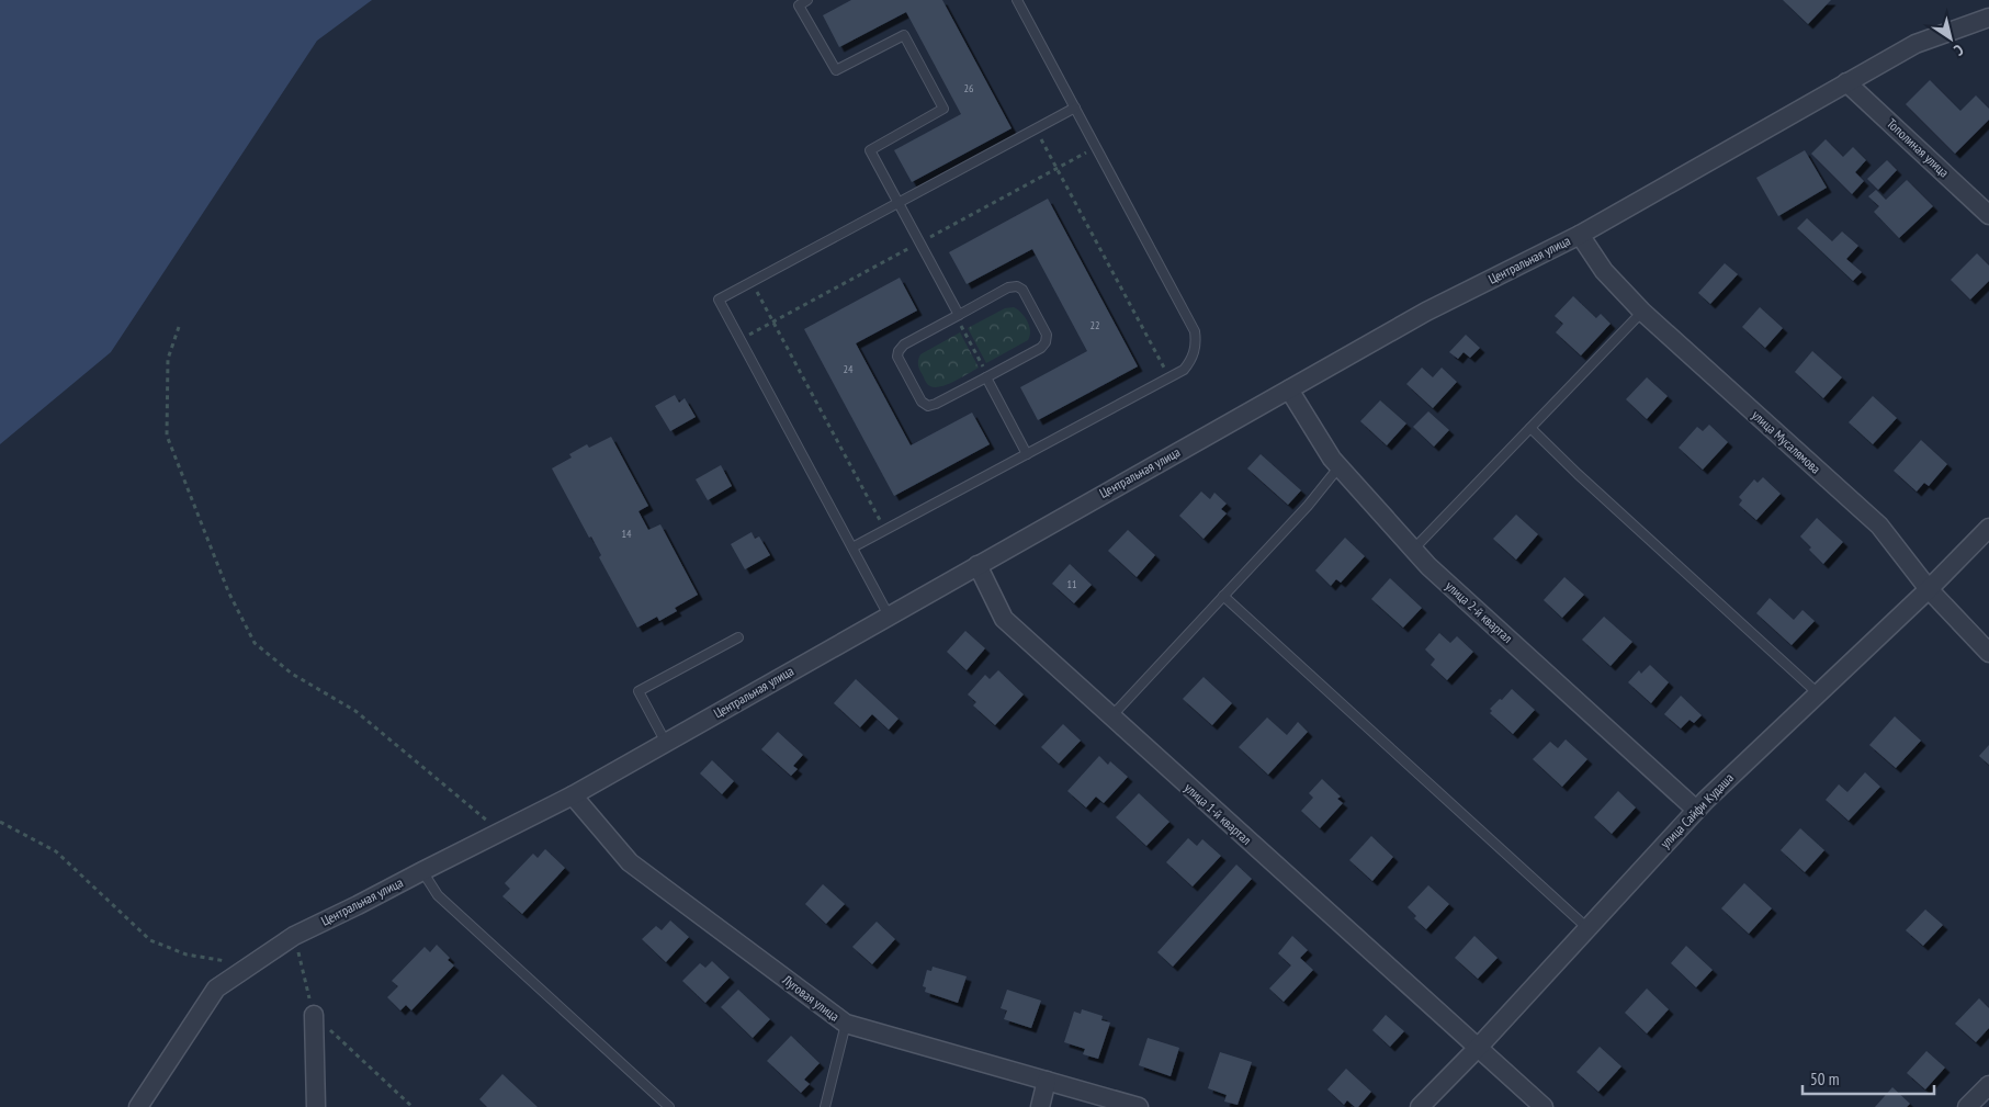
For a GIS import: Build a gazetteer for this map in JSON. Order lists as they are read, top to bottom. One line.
{"streets":{"street":["Тополиная улица","Центральная улица","улица Мусалямова","улица 2-й квартал","улица Сайфи Кудаша","улица 1-й квартал","Луговая улица"]},"crossings":[["Тополиная улица","Центральная улица"],["Центральная улица","улица Мусалямова"],["Центральная улица","улица 2-й квартал"],["Центральная улица","улица 1-й квартал"],["Центральная улица","Луговая улица"],["улица Мусалямова","улица Сайфи Кудаша"],["улица 2-й квартал","улица Сайфи Кудаша"],["улица Сайфи Кудаша","улица 1-й квартал"]],"house_numbers":["26","22","24","14","11"],"scale_bar":"50 m","north":"bottom right"}
